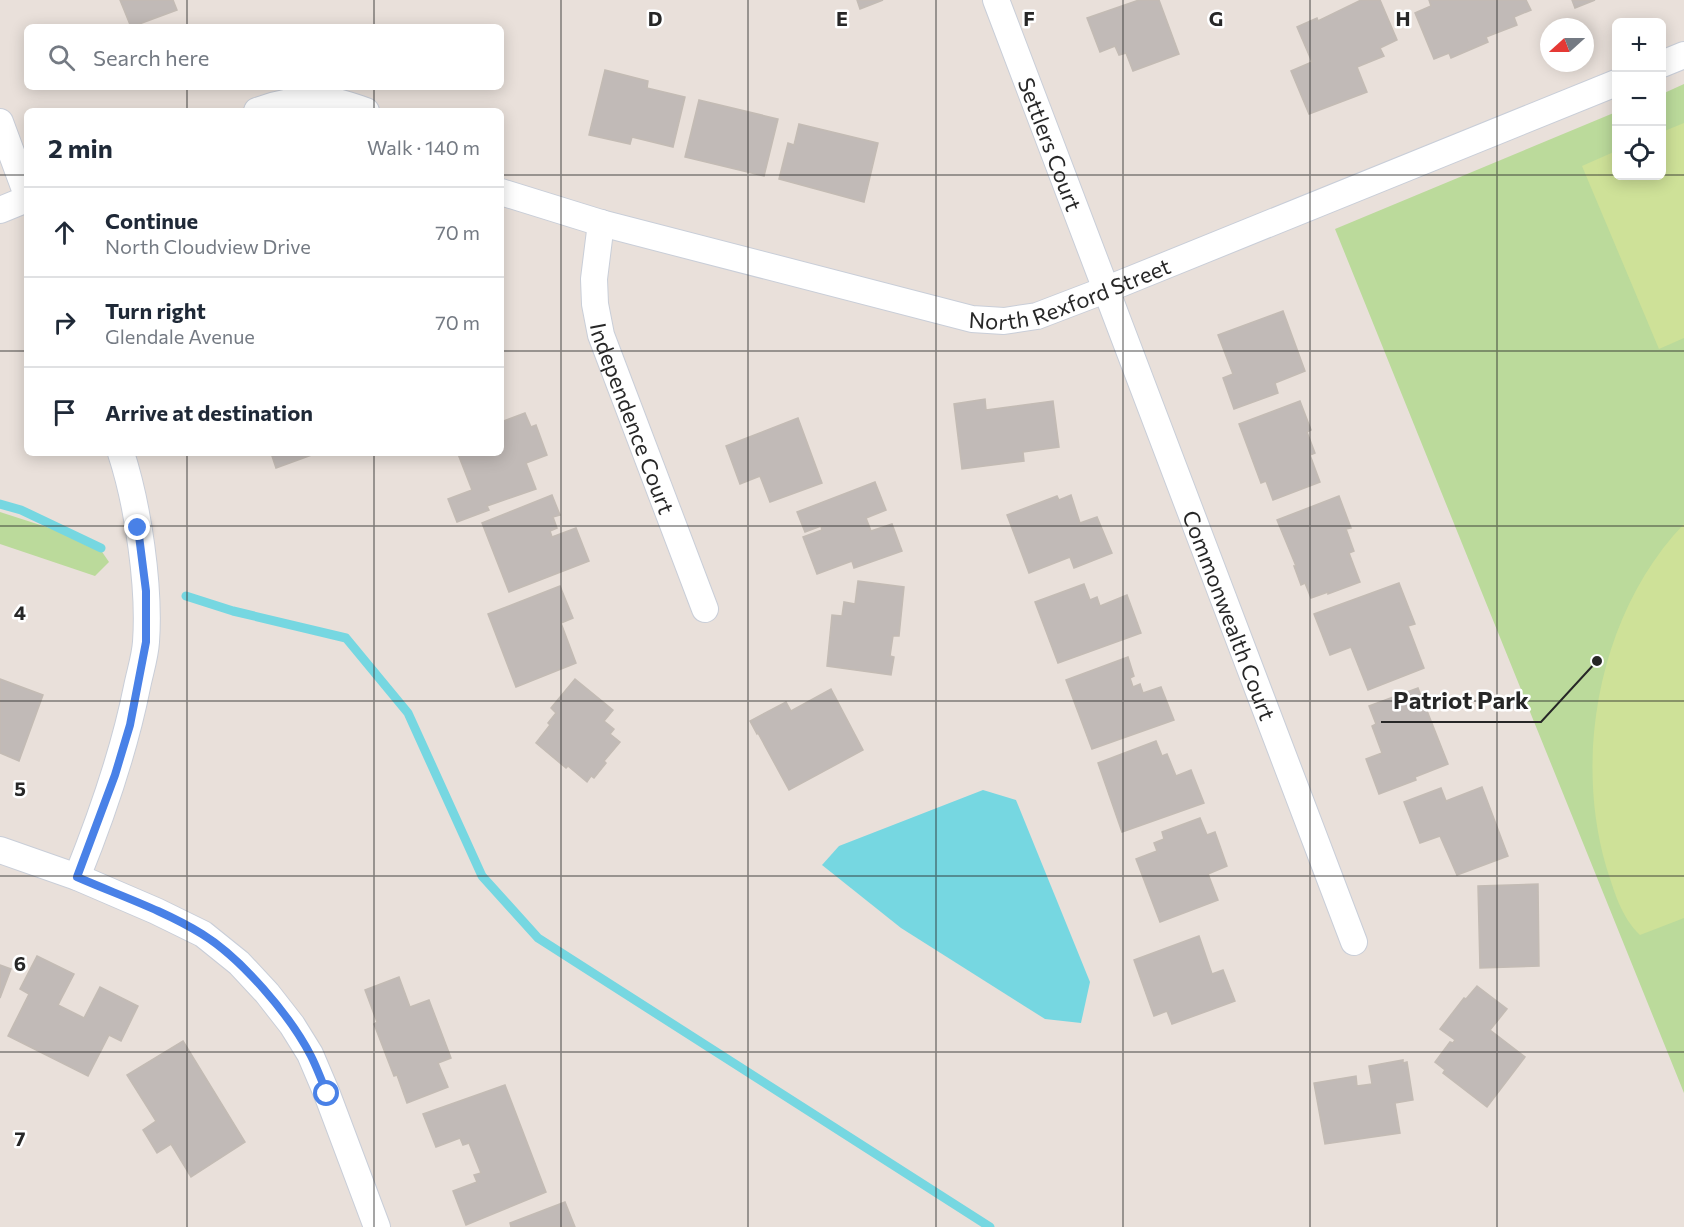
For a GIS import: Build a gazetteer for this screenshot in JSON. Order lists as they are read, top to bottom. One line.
{"streets":{"street":["Settlers Court","North Rexford Street","Independence Court","Commonwealth Court"]},"crossings":[["Settlers Court","North Rexford Street"],["Settlers Court","Commonwealth Court"],["North Rexford Street","Independence Court"],["North Rexford Street","Commonwealth Court"]],"places":["Patriot Park"],"north":"left","page":{"map_buttons":["+","−"],"search":"Search here","heading":["2 min","Walk · 140 m"],"list":[["Continue","North Cloudview Drive","70 m"],["Turn right","Glendale Avenue","70 m"],"Arrive at destination"]},"grid":{"columns":["D","E","F","G","H"],"rows":["4","5","6","7"]}}
